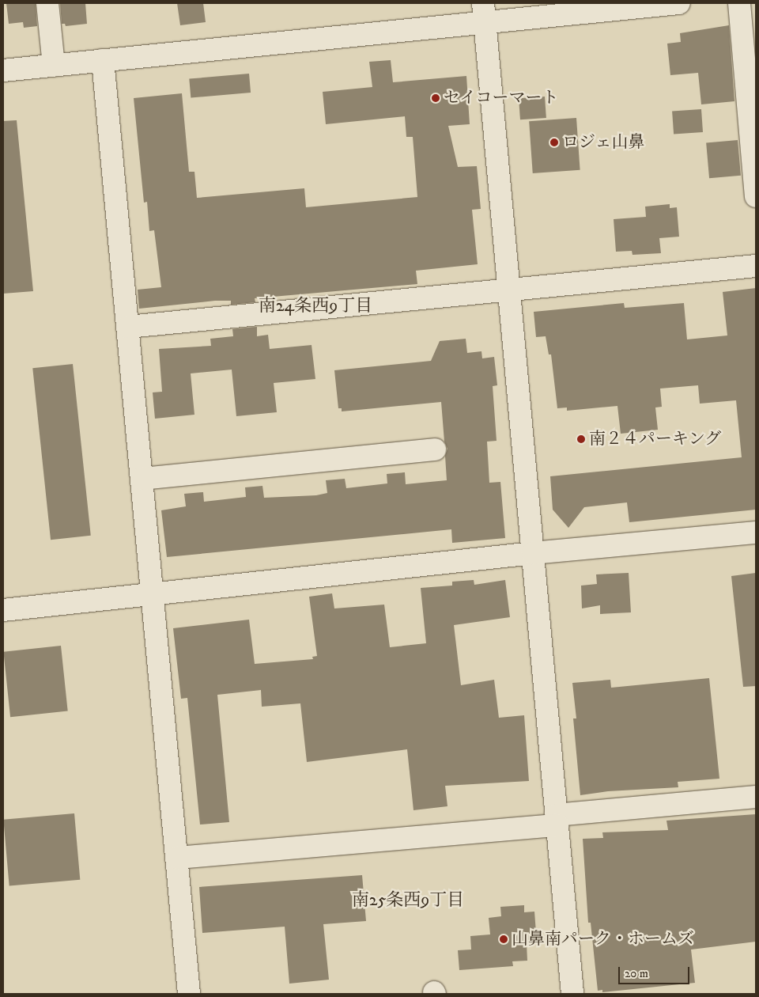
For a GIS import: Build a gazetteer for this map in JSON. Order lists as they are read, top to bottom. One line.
{"districts":["南24条西9丁目","南25条西9丁目"],"places":["セイコーマート","ロジェ山鼻","南２４パーキング","山鼻南パーク・ホームズ"],"scale_bar":"20 m"}
